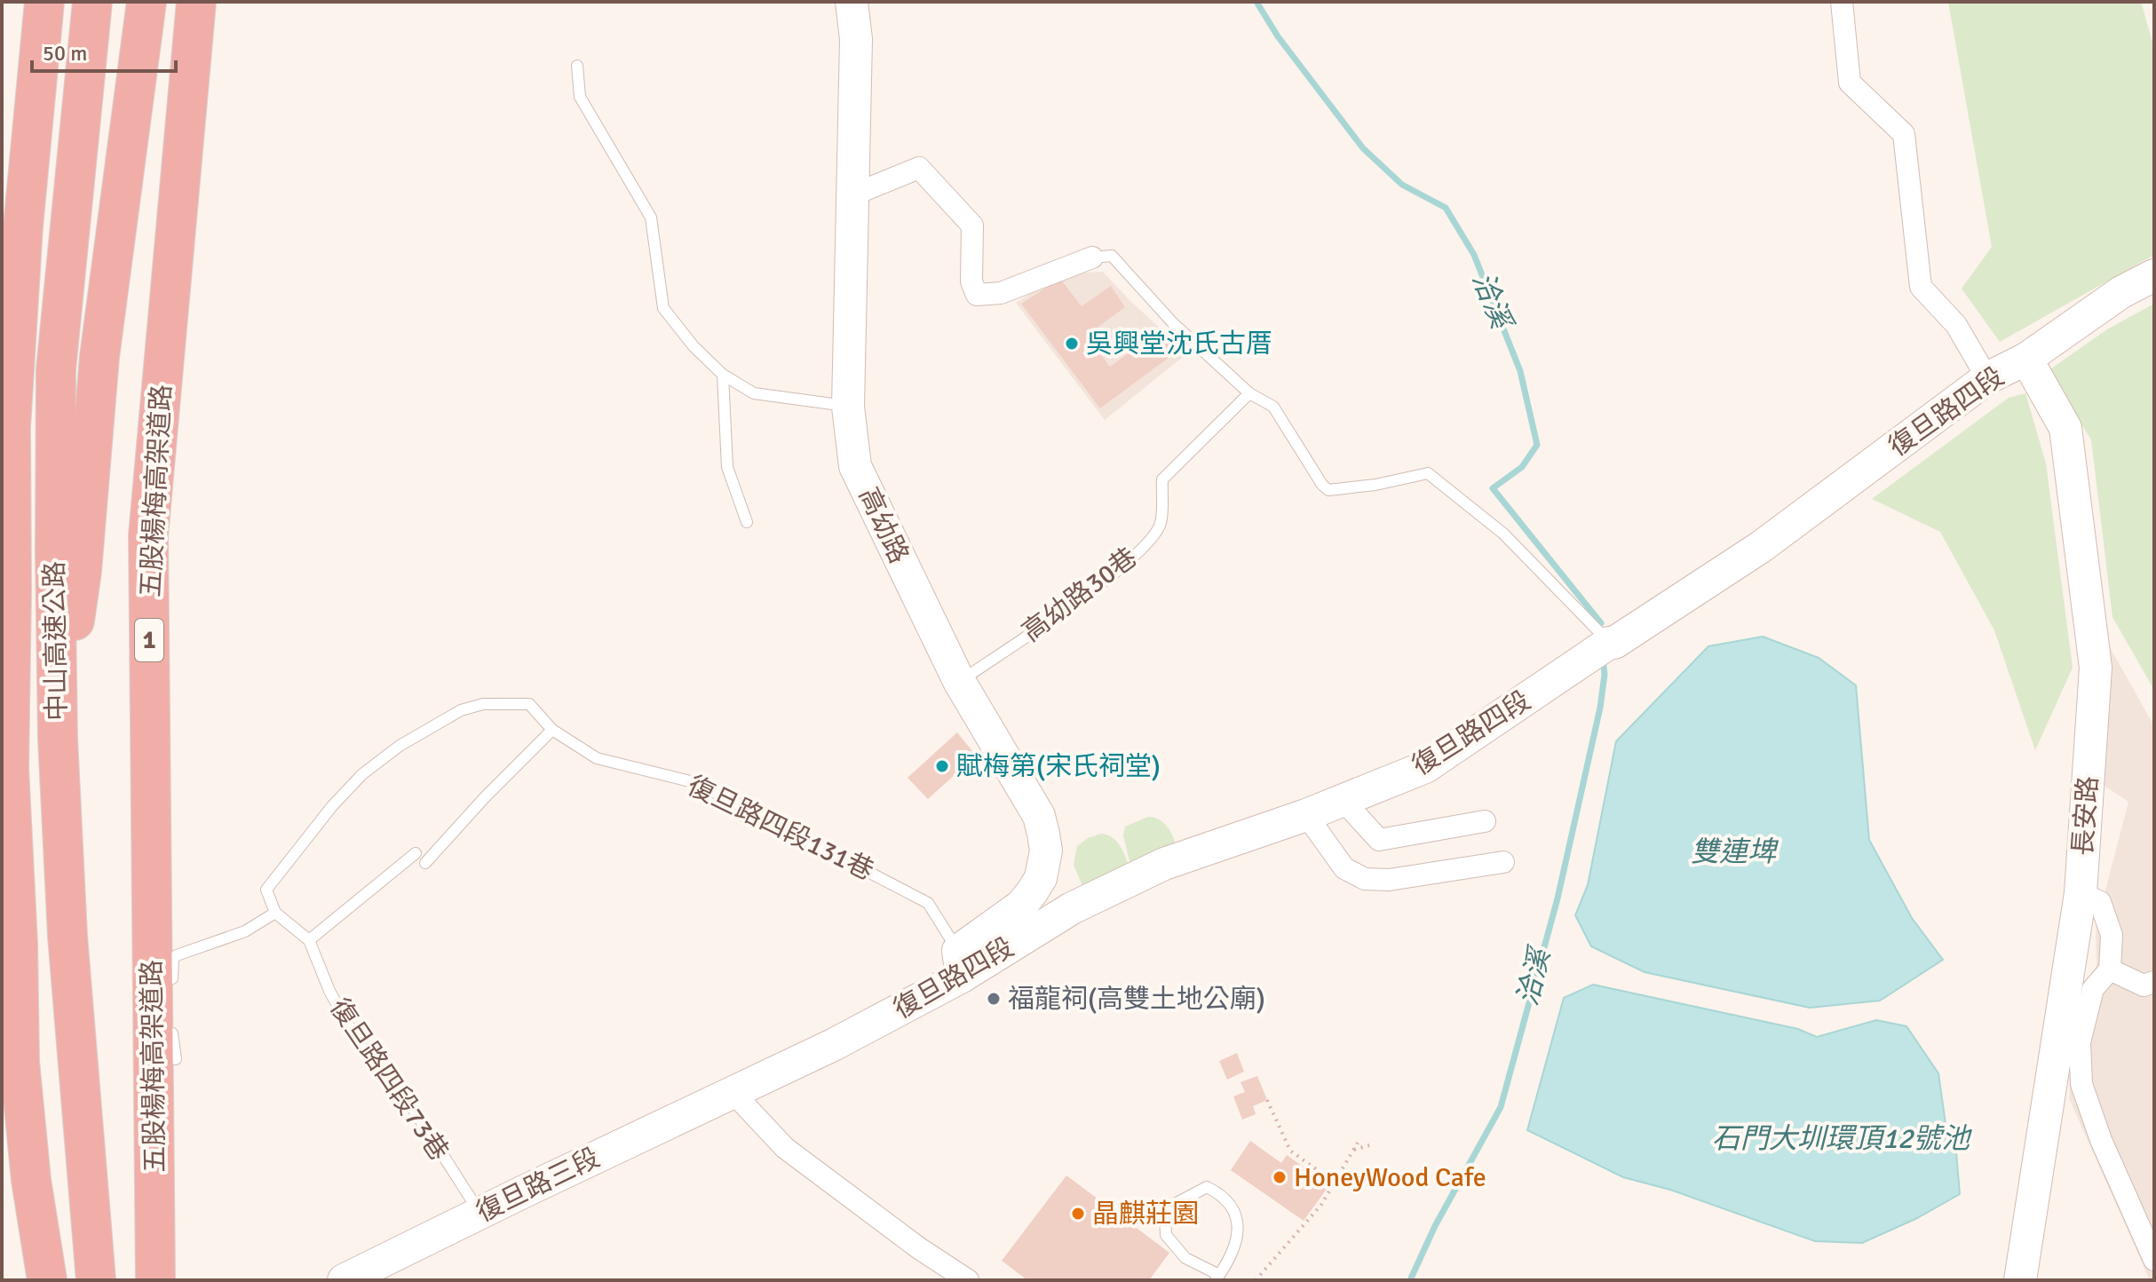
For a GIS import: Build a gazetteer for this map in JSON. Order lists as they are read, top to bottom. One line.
{"streets":{"highway":["五股楊梅高架道路","1","中山高速公路"],"street":["復旦路四段","高幼路","長安路","復旦路三段"],"lane":["高幼路30巷","復旦路四段131巷","復旦路四段73巷"]},"crossings":[["復旦路四段","高幼路"],["復旦路四段","長安路"],["復旦路四段","復旦路四段131巷"],["復旦路四段","復旦路三段"],["高幼路","高幼路30巷"],["高幼路","復旦路四段131巷"],["復旦路四段131巷","復旦路四段73巷"],["復旦路四段73巷","復旦路三段"]],"water":["洽溪","雙連埤","石門大圳環頂12號池"],"places":["吳興堂沈氏古厝","賦梅第(宋氏祠堂)","福龍祠(高雙土地公廟)","HoneyWood Cafe","晶麒莊園"],"scale_bar":"50 m"}
